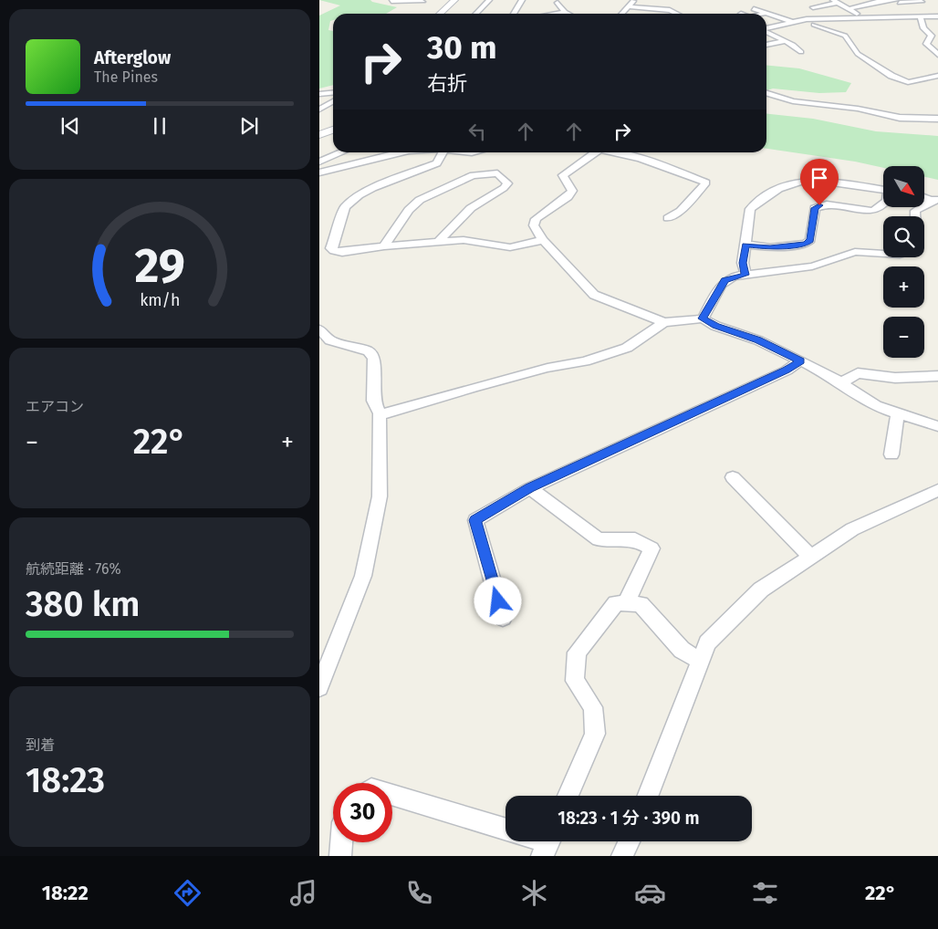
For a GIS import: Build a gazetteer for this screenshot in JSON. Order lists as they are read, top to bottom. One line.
{"north":"bottom right","page":{"turn":["30 m","右折"],"song":["Afterglow","The Pines"],"map_buttons":["+","−"],"tile":["エアコン",["航続距離 · 76%","380 km"],["到着","18:23"]],"heat":["−","22°","+"],"limit":"30","trip":"18:23 · 1 分 · 390 m","tabs":["18:22","22°"],"gauge":["29","km/h"]}}
